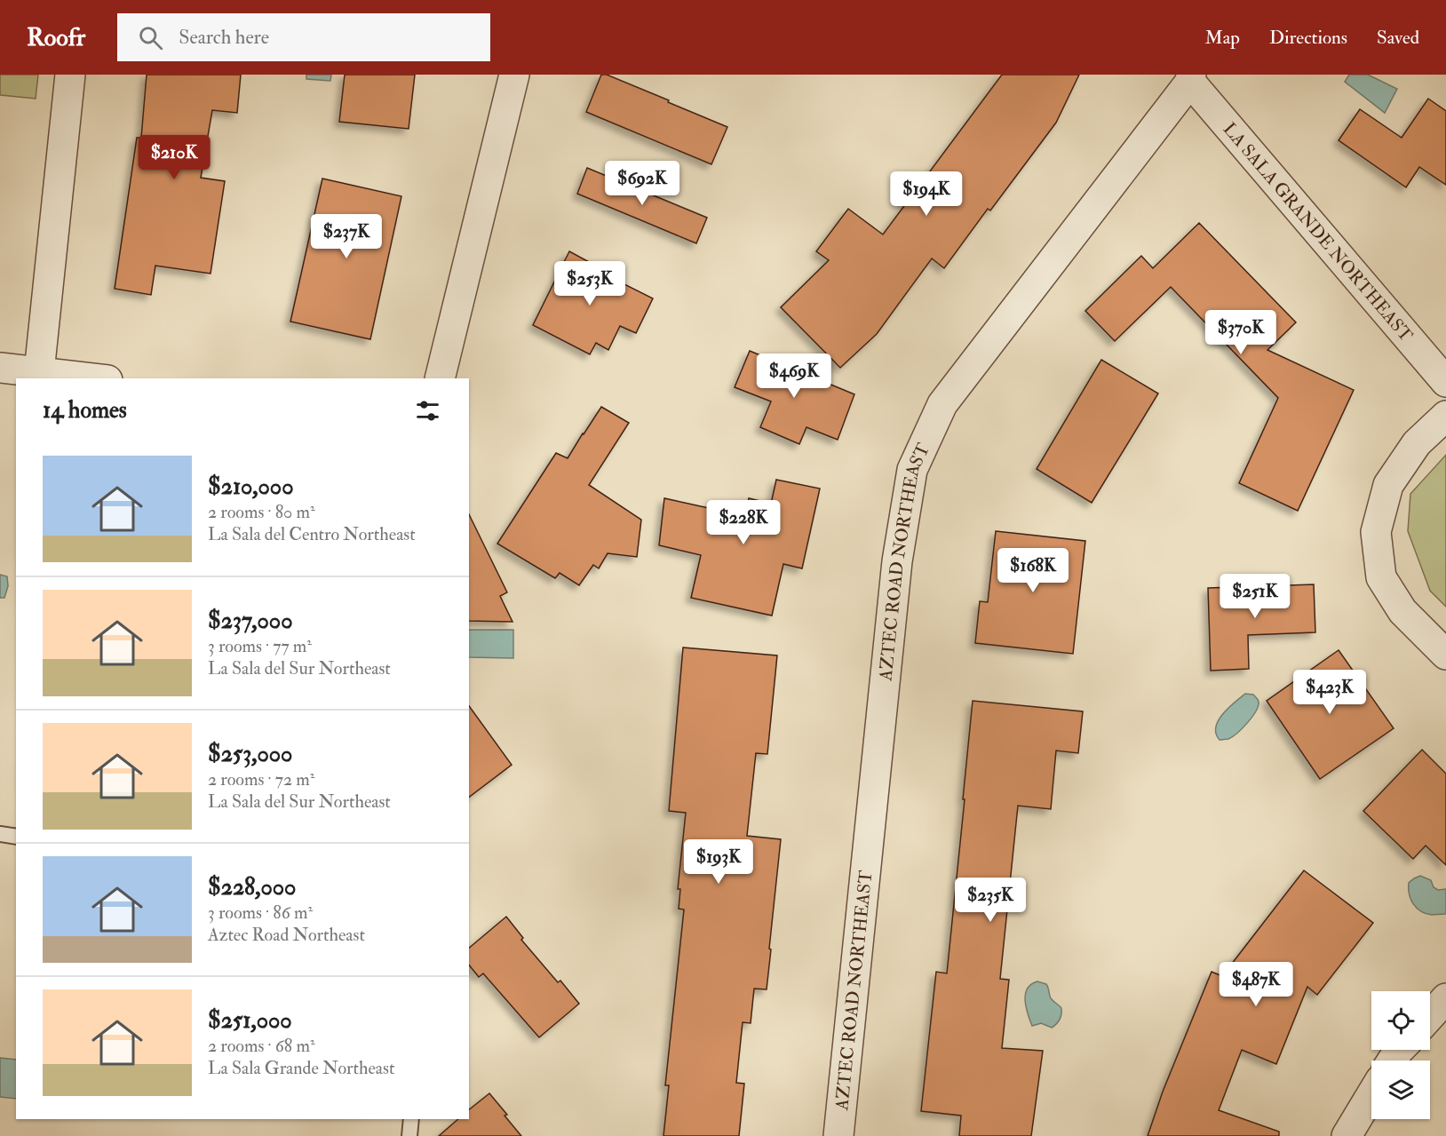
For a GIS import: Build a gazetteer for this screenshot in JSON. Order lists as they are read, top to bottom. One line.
{"streets":{"street":["LA SALA GRANDE NORTHEAST","AZTEC ROAD NORTHEAST"]},"crossings":[["LA SALA GRANDE NORTHEAST","AZTEC ROAD NORTHEAST"]],"page":{"header":"Roofr","search":"Search here","nav":["Map","Directions","Saved"],"price":["$210K","$692K","$194K","$237K","$253K","$370K","$469K","$228K","$168K","$251K","$423K","$193K","$235K","$487K"],"heading":"14 homes","list":[{"name":"$210,000","note":"2 rooms · 80 m² · La Sala del Centro Northeast"},{"name":"$237,000","note":"3 rooms · 77 m² · La Sala del Sur Northeast"},{"name":"$253,000","note":"2 rooms · 72 m² · La Sala del Sur Northeast"},{"name":"$228,000","note":"3 rooms · 86 m² · Aztec Road Northeast"},{"name":"$251,000","note":"2 rooms · 68 m² · La Sala Grande Northeast"}]}}
